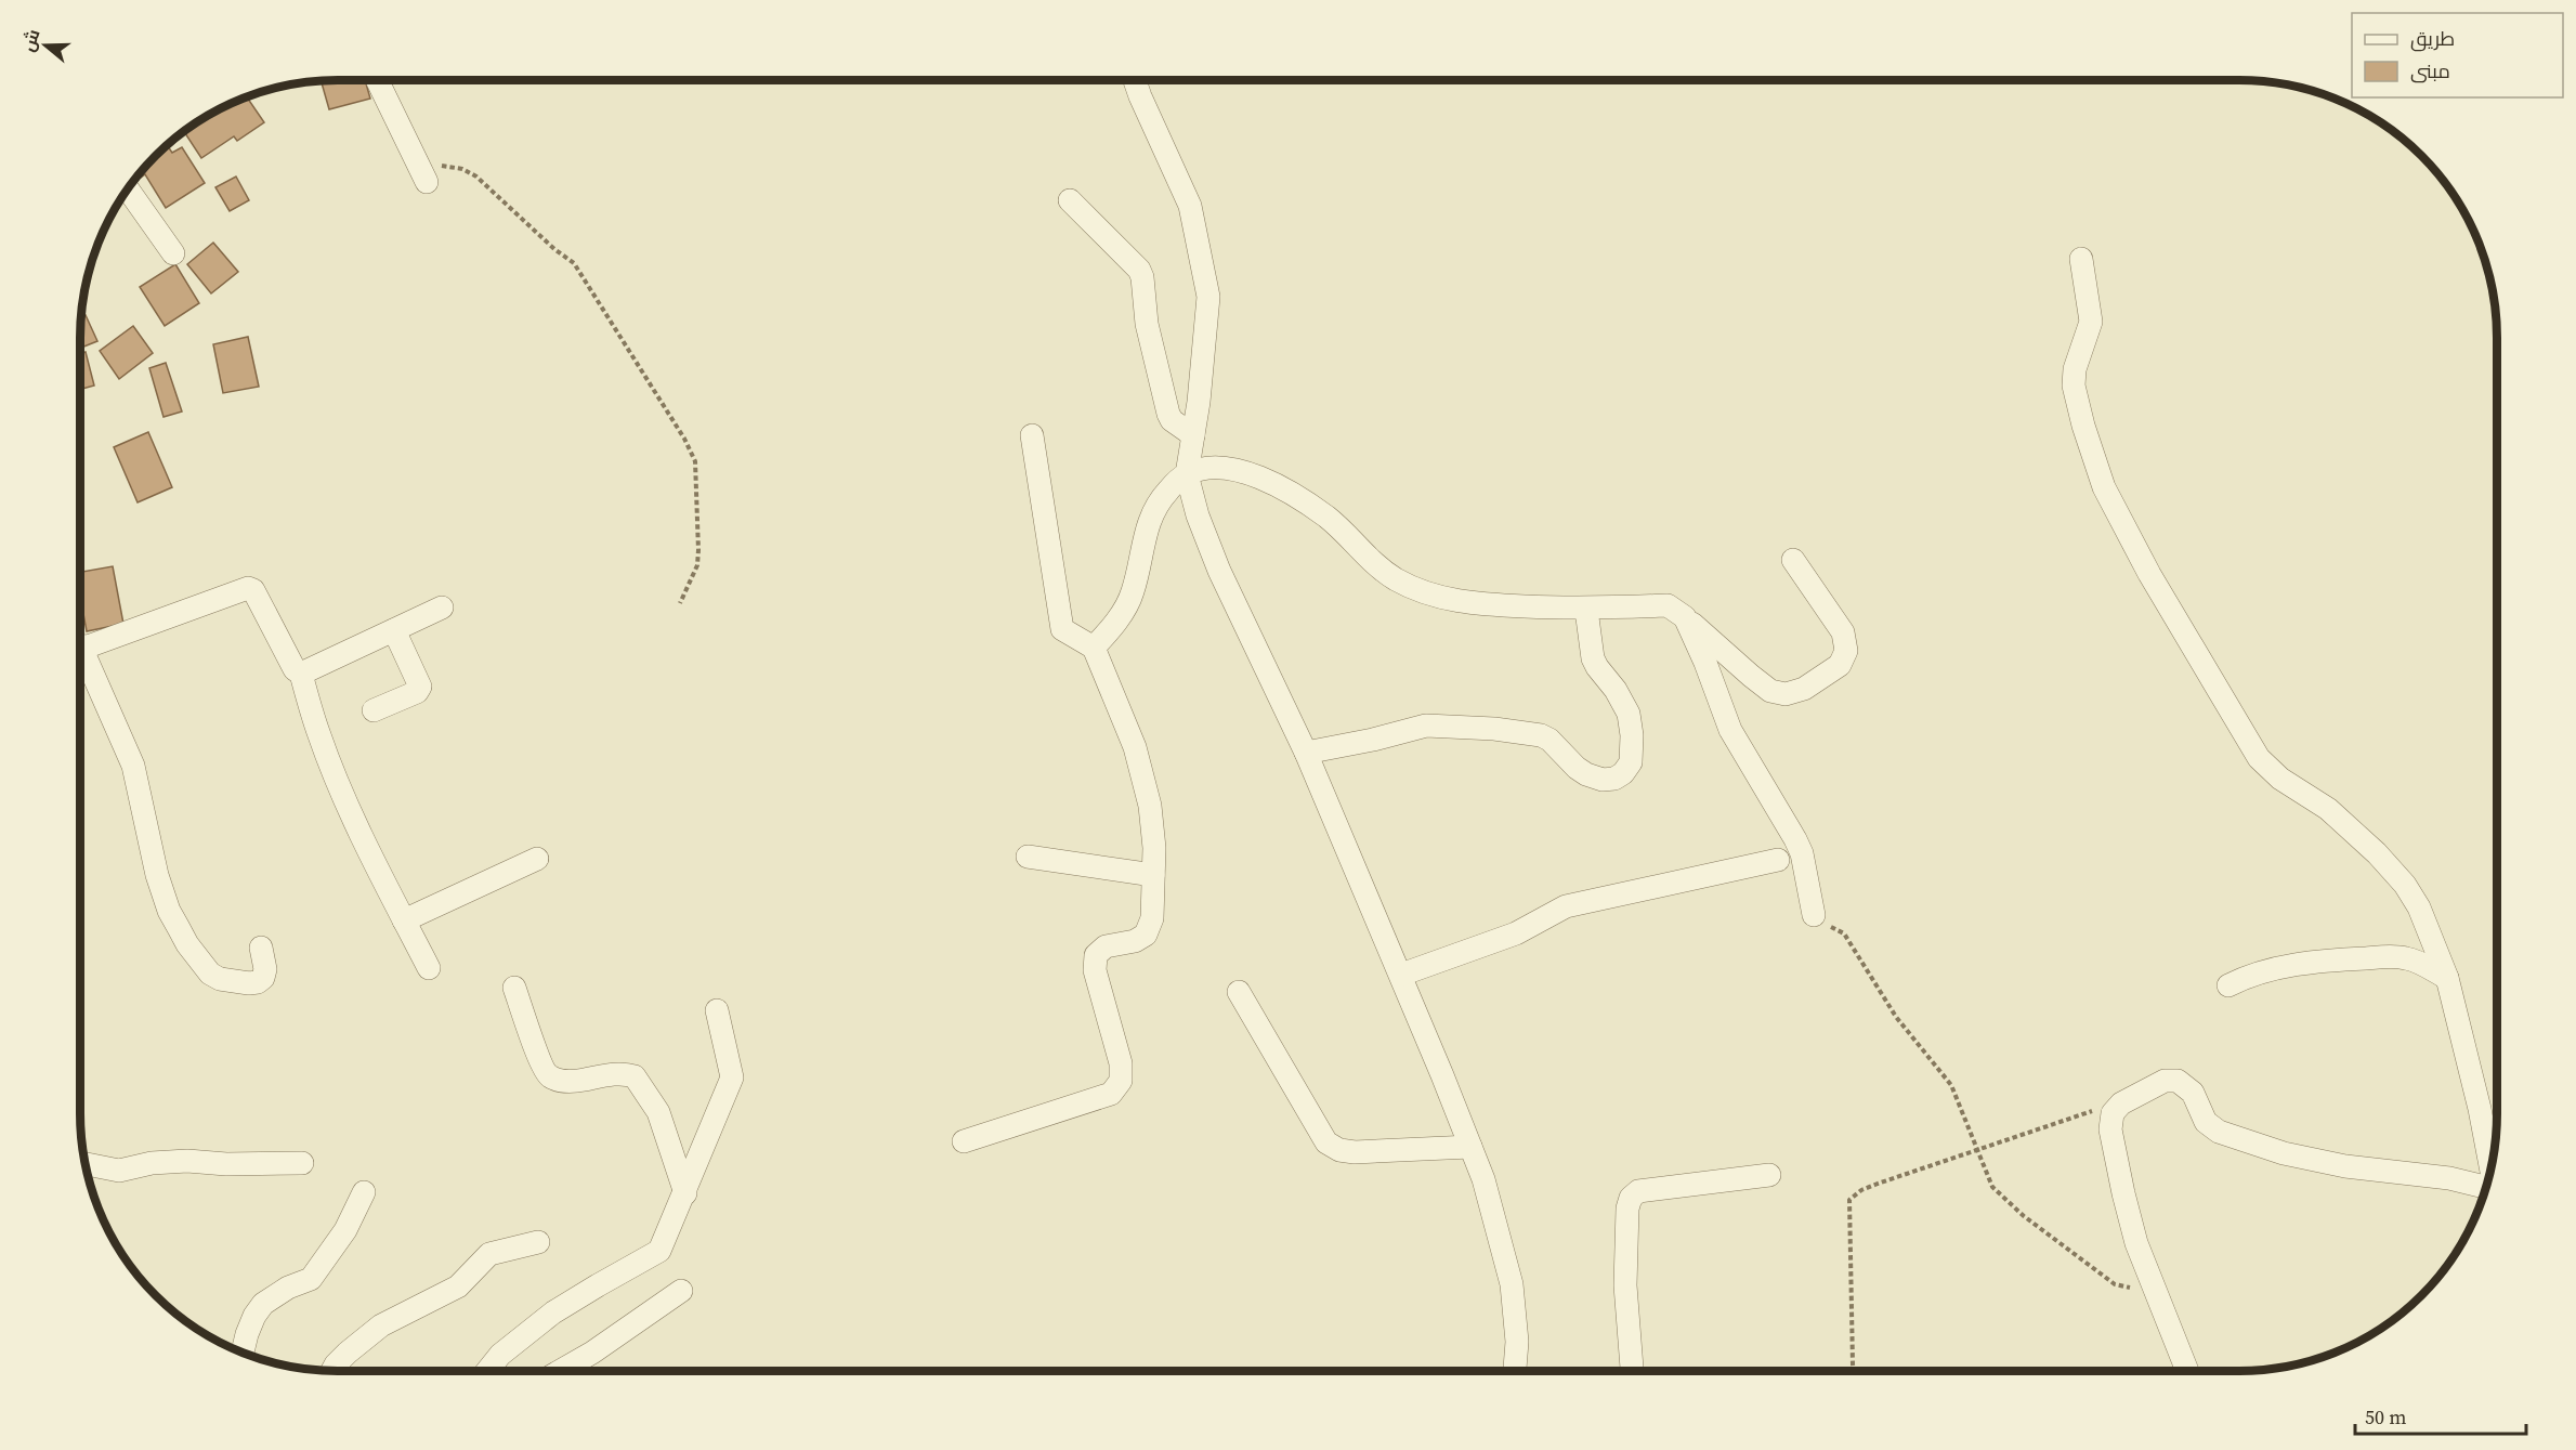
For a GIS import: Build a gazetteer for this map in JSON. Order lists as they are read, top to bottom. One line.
{"legend":["طريق","مبنى"],"scale_bar":"50 m","north":"left"}
